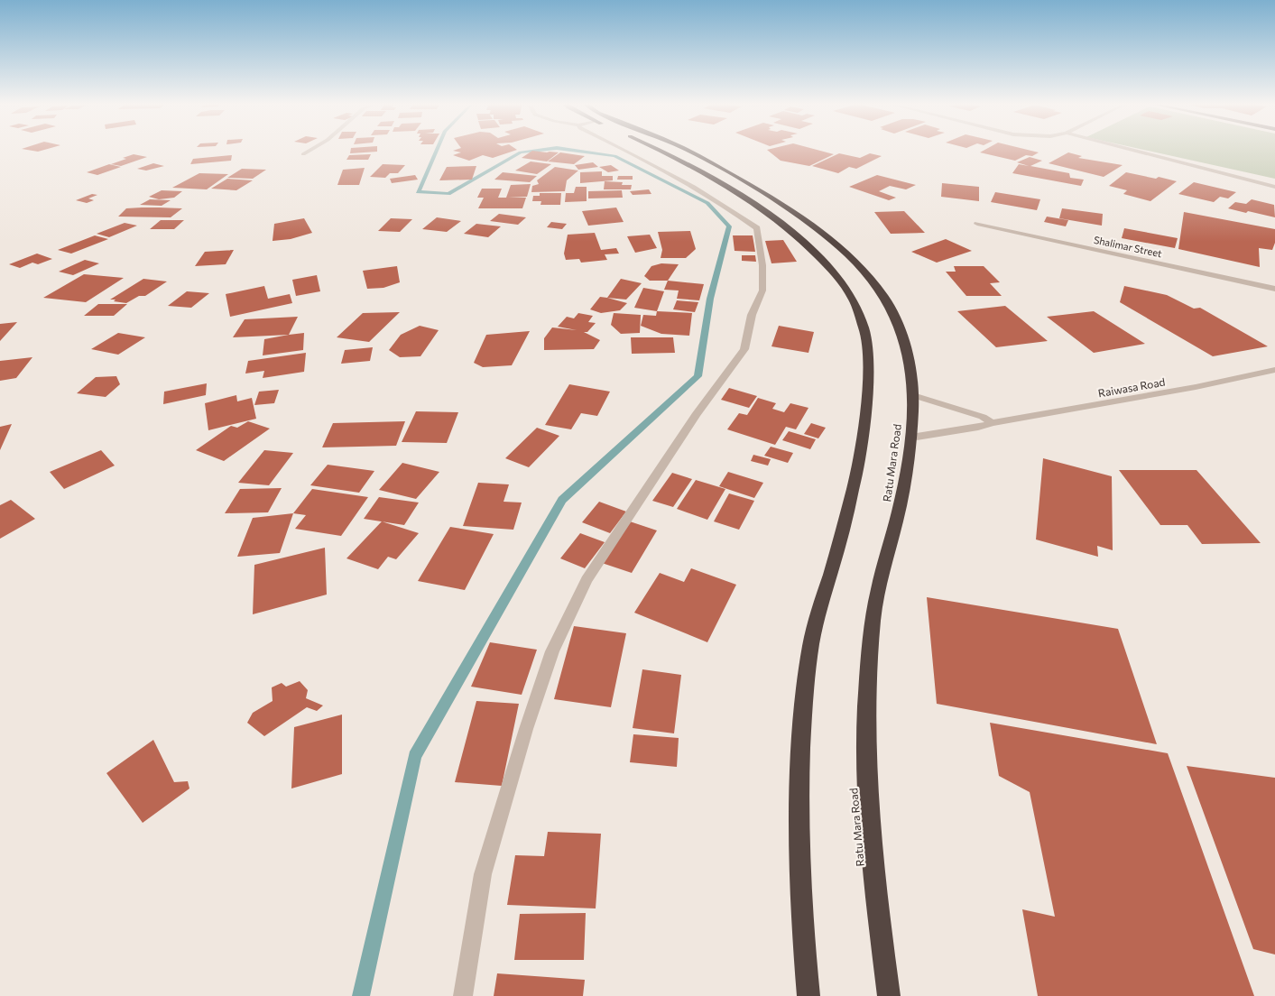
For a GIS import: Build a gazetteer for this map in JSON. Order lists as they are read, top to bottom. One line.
{"streets":{"highway":["Ratu Mara Road"],"street":["Shalimar Street","Raiwasa Road"]},"crossings":[["Raiwasa Road","Ratu Mara Road"]]}
